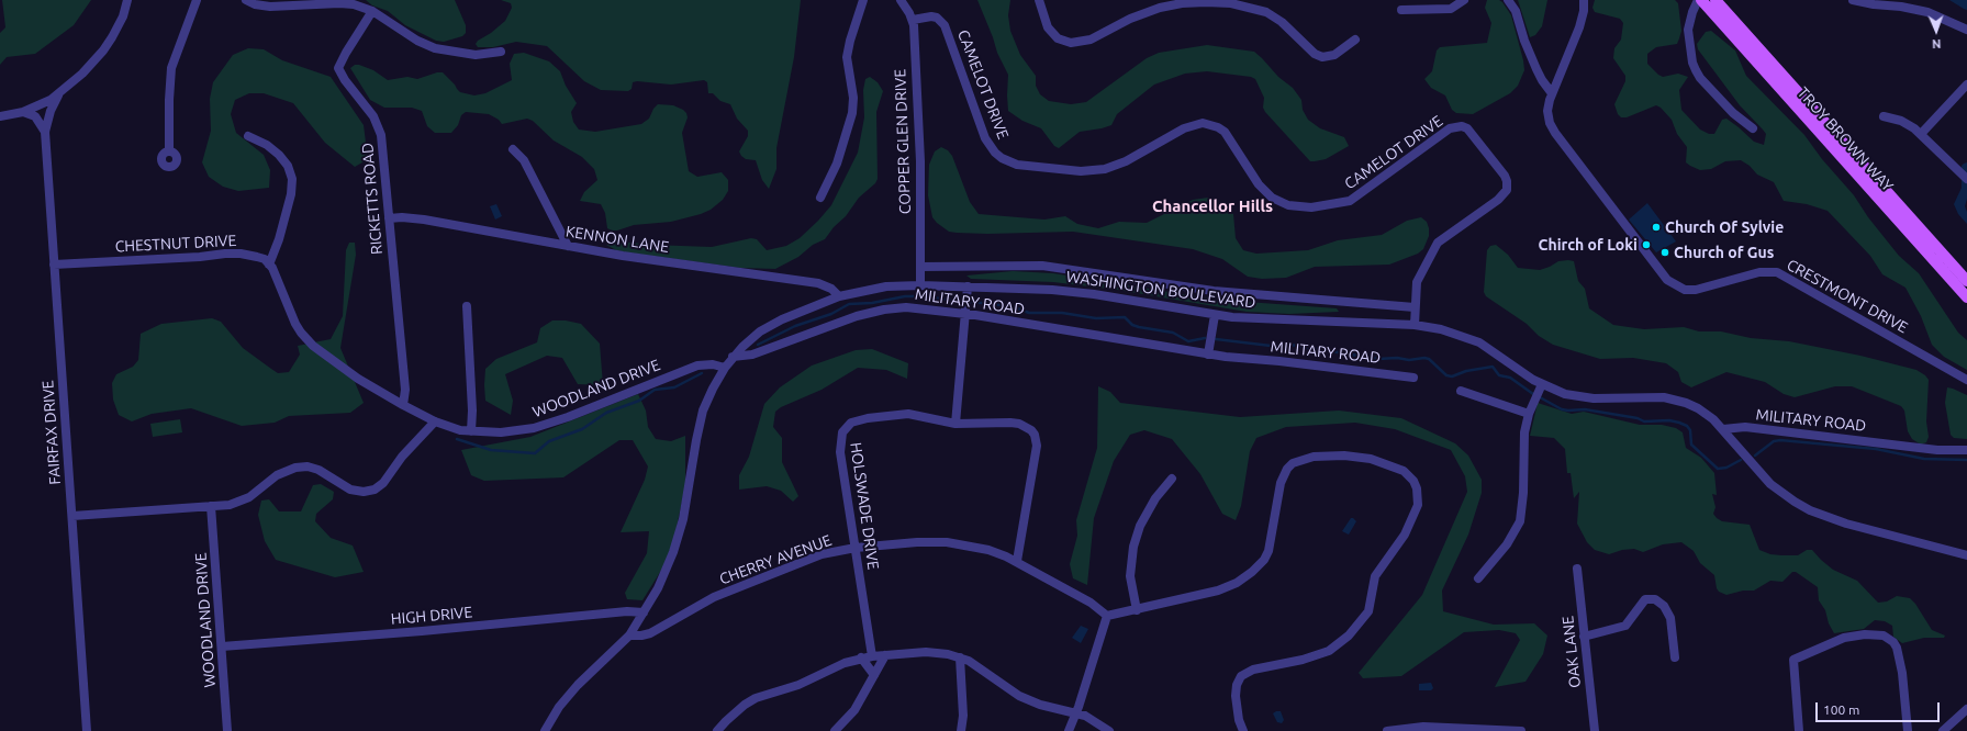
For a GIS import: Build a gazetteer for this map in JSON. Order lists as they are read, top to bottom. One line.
{"streets":{"main road":["TROY BROWN WAY"],"street":["CAMELOT DRIVE","COPPER GLEN DRIVE","RICKETTS ROAD","KENNON LANE","CHESTNUT DRIVE","WASHINGTON BOULEVARD","CRESTMONT DRIVE","MILITARY ROAD","WOODLAND DRIVE","FAIRFAX DRIVE","HOLSWADE DRIVE","CHERRY AVENUE","HIGH DRIVE","OAK LANE"]},"crossings":[["CAMELOT DRIVE","COPPER GLEN DRIVE"],["CAMELOT DRIVE","WASHINGTON BOULEVARD"],["COPPER GLEN DRIVE","WASHINGTON BOULEVARD"],["RICKETTS ROAD","KENNON LANE"],["KENNON LANE","WASHINGTON BOULEVARD"],["CHESTNUT DRIVE","FAIRFAX DRIVE"],["WASHINGTON BOULEVARD","MILITARY ROAD"],["WASHINGTON BOULEVARD","WOODLAND DRIVE"],["WASHINGTON BOULEVARD","CHERRY AVENUE"],["WASHINGTON BOULEVARD","HIGH DRIVE"],["WOODLAND DRIVE","HIGH DRIVE"],["HOLSWADE DRIVE","CHERRY AVENUE"]],"districts":["Chancellor Hills"],"places":["Church Of Sylvie","Chirch of Loki","Church of Gus"],"scale_bar":"100 m","north":"bottom"}
